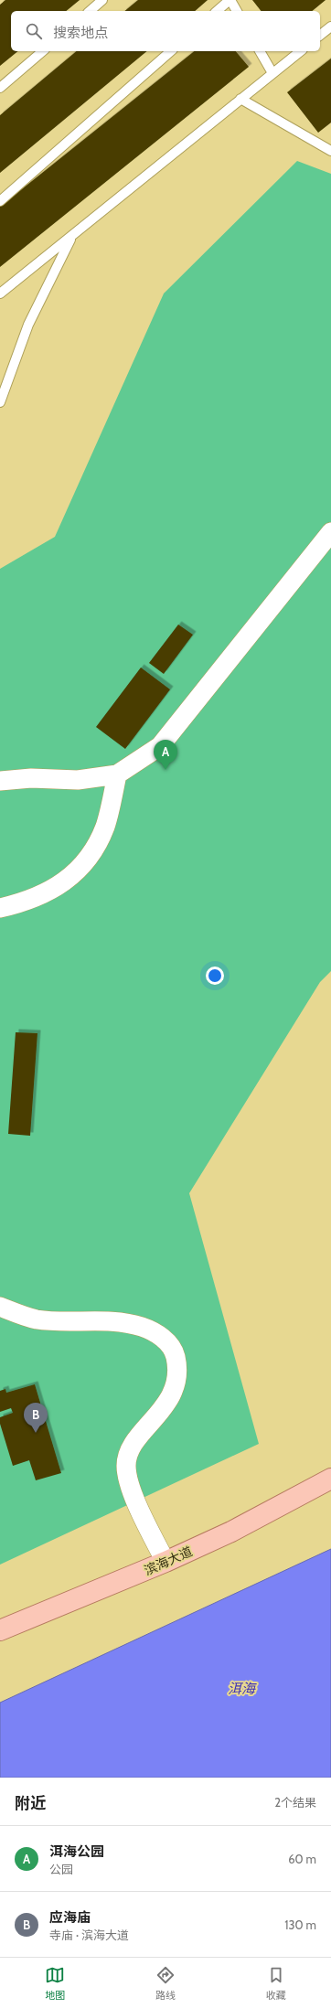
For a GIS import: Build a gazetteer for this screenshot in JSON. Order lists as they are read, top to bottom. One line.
{"streets":{"main road":["滨海大道"]},"water":["洱海"],"page":{"search":"搜索地点","pins":["A","B"],"heading":["附近","2个结果"],"list":[{"mark":"A","name":"洱海公园","note":"公园","value":"60 m"},{"mark":"B","name":"应海庙","note":"寺庙 · 滨海大道","value":"130 m"}],"nav":["地图","路线","收藏"]}}
